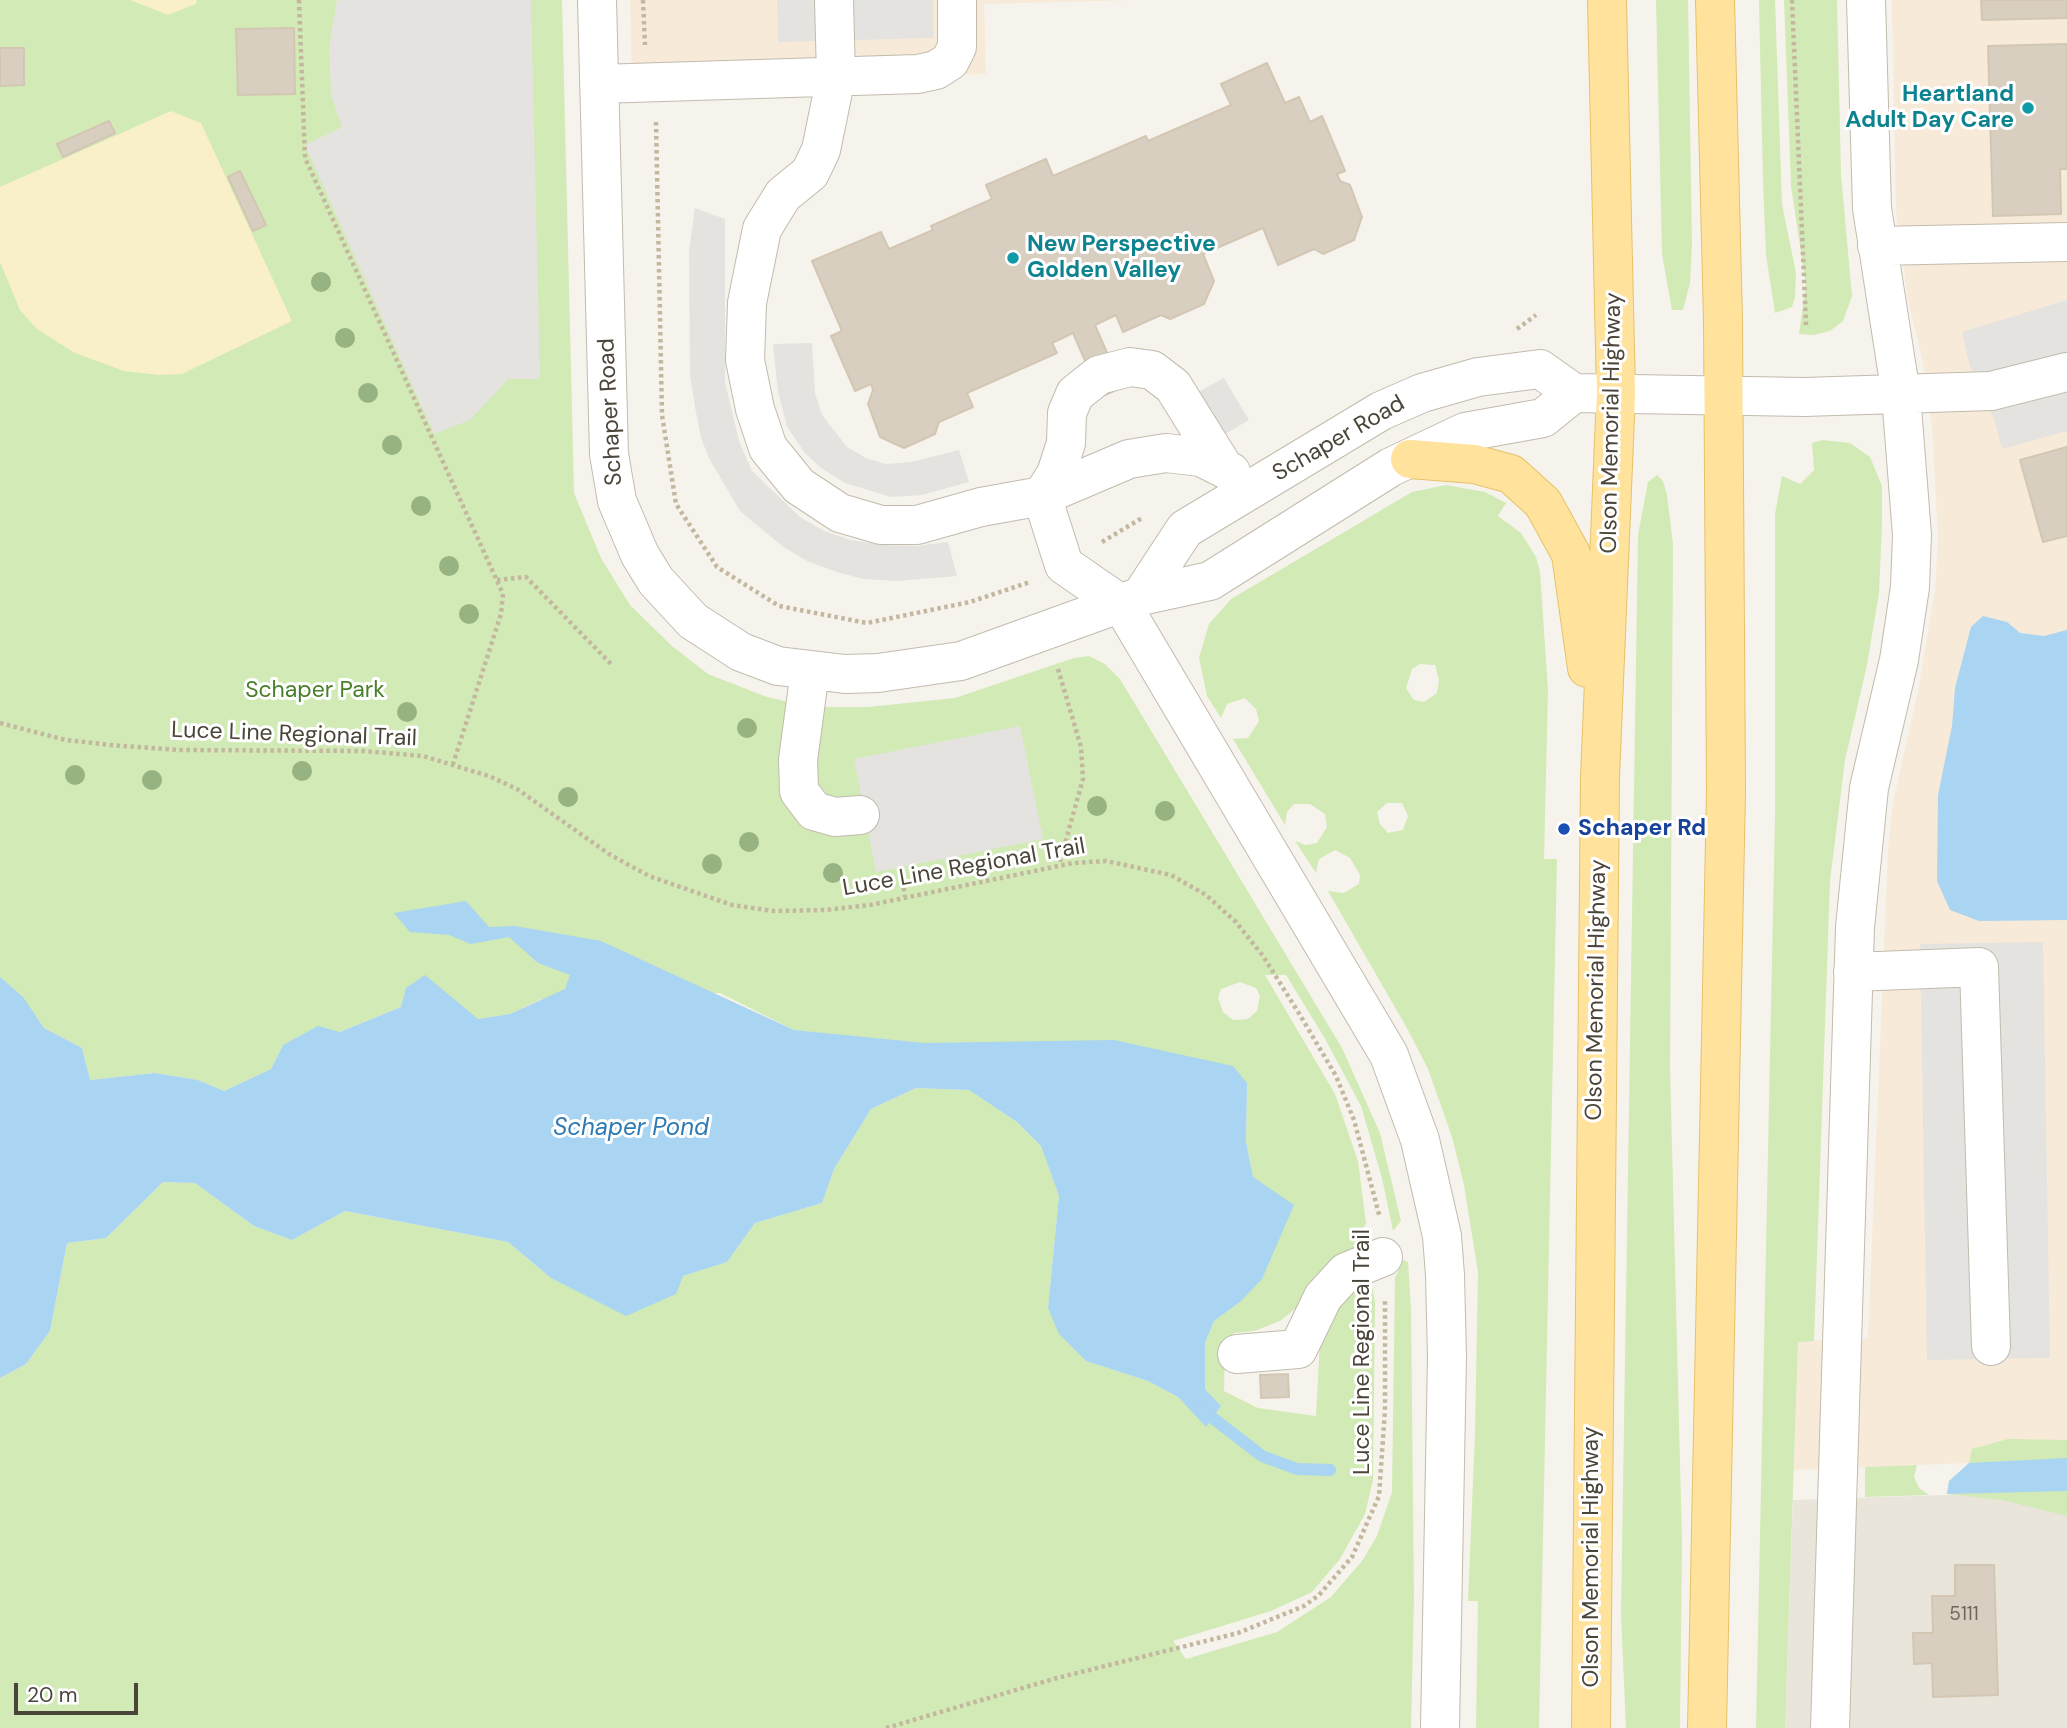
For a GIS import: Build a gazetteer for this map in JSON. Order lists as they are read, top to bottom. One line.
{"streets":{"main road":["Olson Memorial Highway"],"street":["Schaper Road"],"path":["Luce Line Regional Trail"]},"water":["Schaper Pond"],"parks":["Schaper Park"],"places":["Heartland Adult Day Care","New Perspective Golden Valley","Schaper Rd"],"house_numbers":["5111"],"scale_bar":"20 m"}
